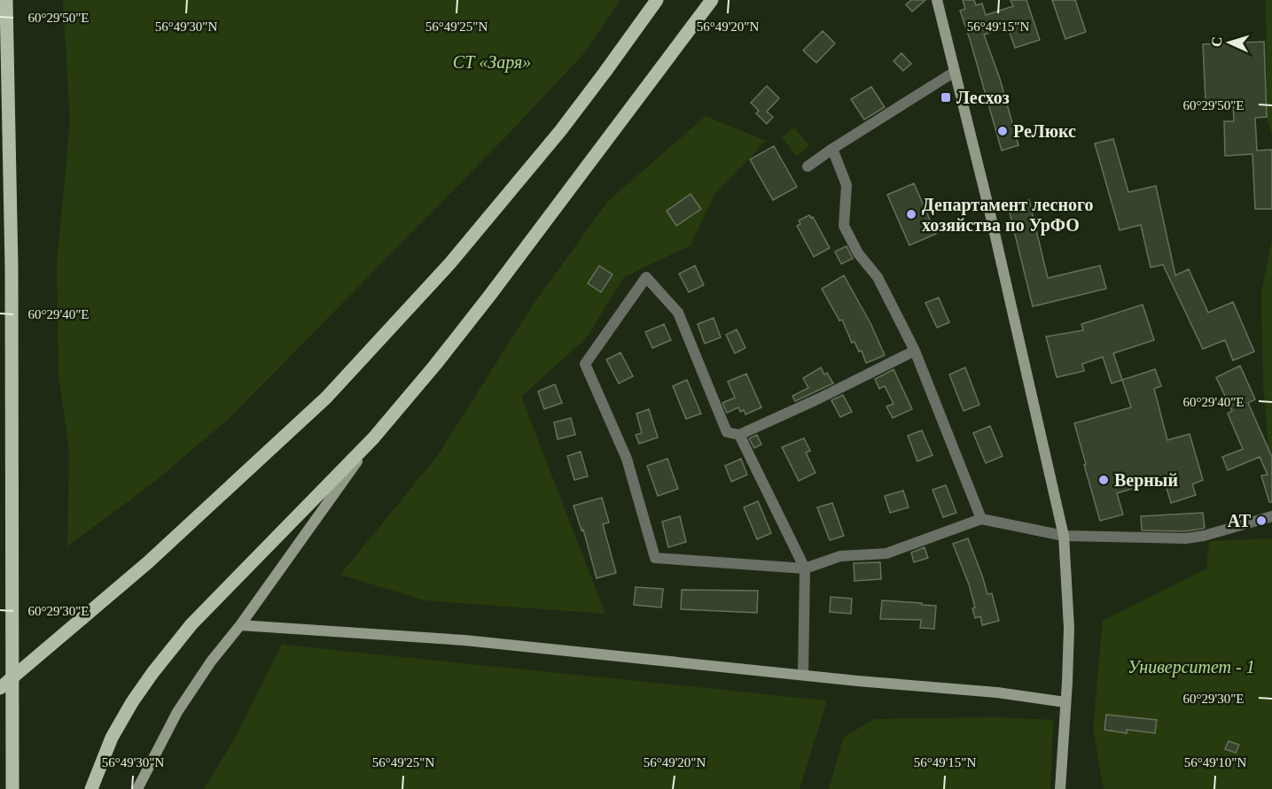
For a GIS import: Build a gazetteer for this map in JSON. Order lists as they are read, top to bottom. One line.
{"parks":["СТ «Заря»","Университет - 1"],"places":{"transit":["Лесхоз"],"other":["РеЛюкс","Департамент лесного хозяйства по УрФО","Верный","AT"]},"north":"left","coordinates":["60°29'50\"E","56°49'30\"N","56°49'25\"N","56°49'20\"N","56°49'15\"N","60°29'40\"E","60°29'30\"E","56°49'10\"N"]}
